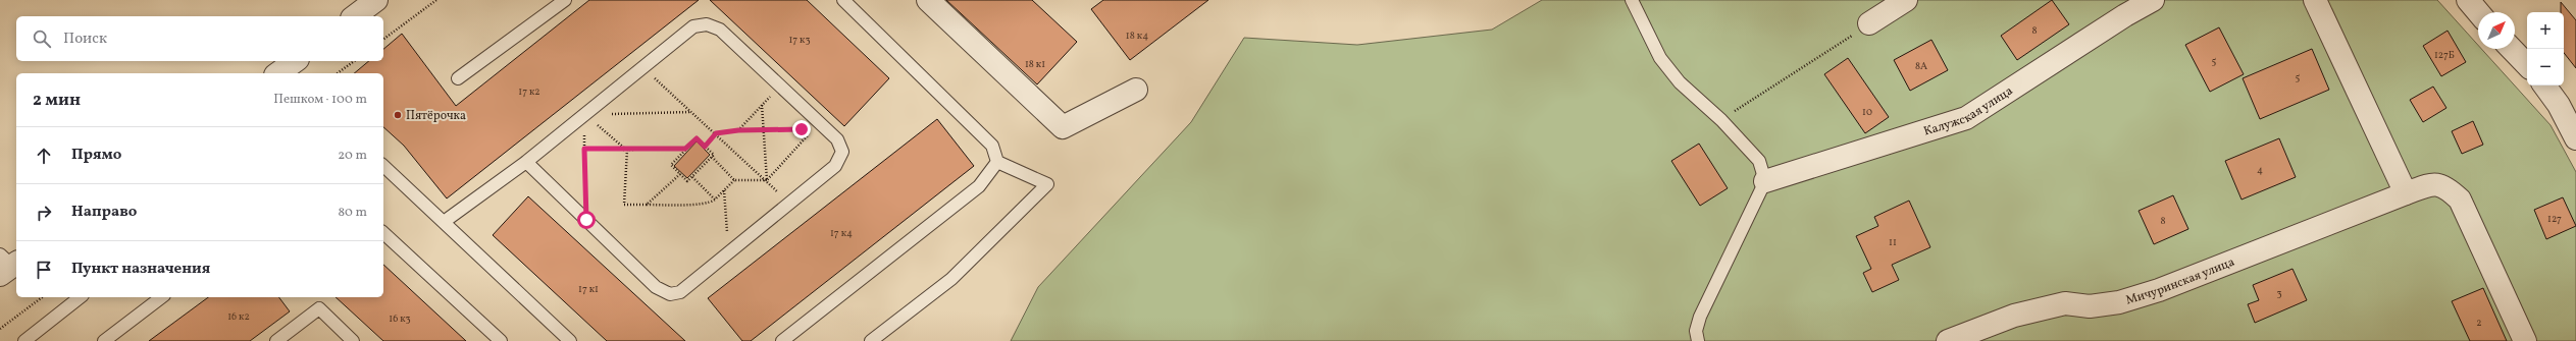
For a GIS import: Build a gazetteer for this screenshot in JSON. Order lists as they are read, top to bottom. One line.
{"streets":{"street":["Калужская улица","Мичуринская улица"]},"places":["Пятёрочка"],"house_numbers":["8","18 к4","17 к3","127Б","5","18 к1","8А","5","17 к2","10","4","127","8","17 к4","11","17 к1","3","16 к2","16 к3","2"],"north":"top right","page":{"map_buttons":["+","−"],"search":"Поиск","heading":["2 мин","Пешком · 100 m"],"list":[["Прямо","20 m"],["Направо","80 m"],"Пункт назначения"]}}
